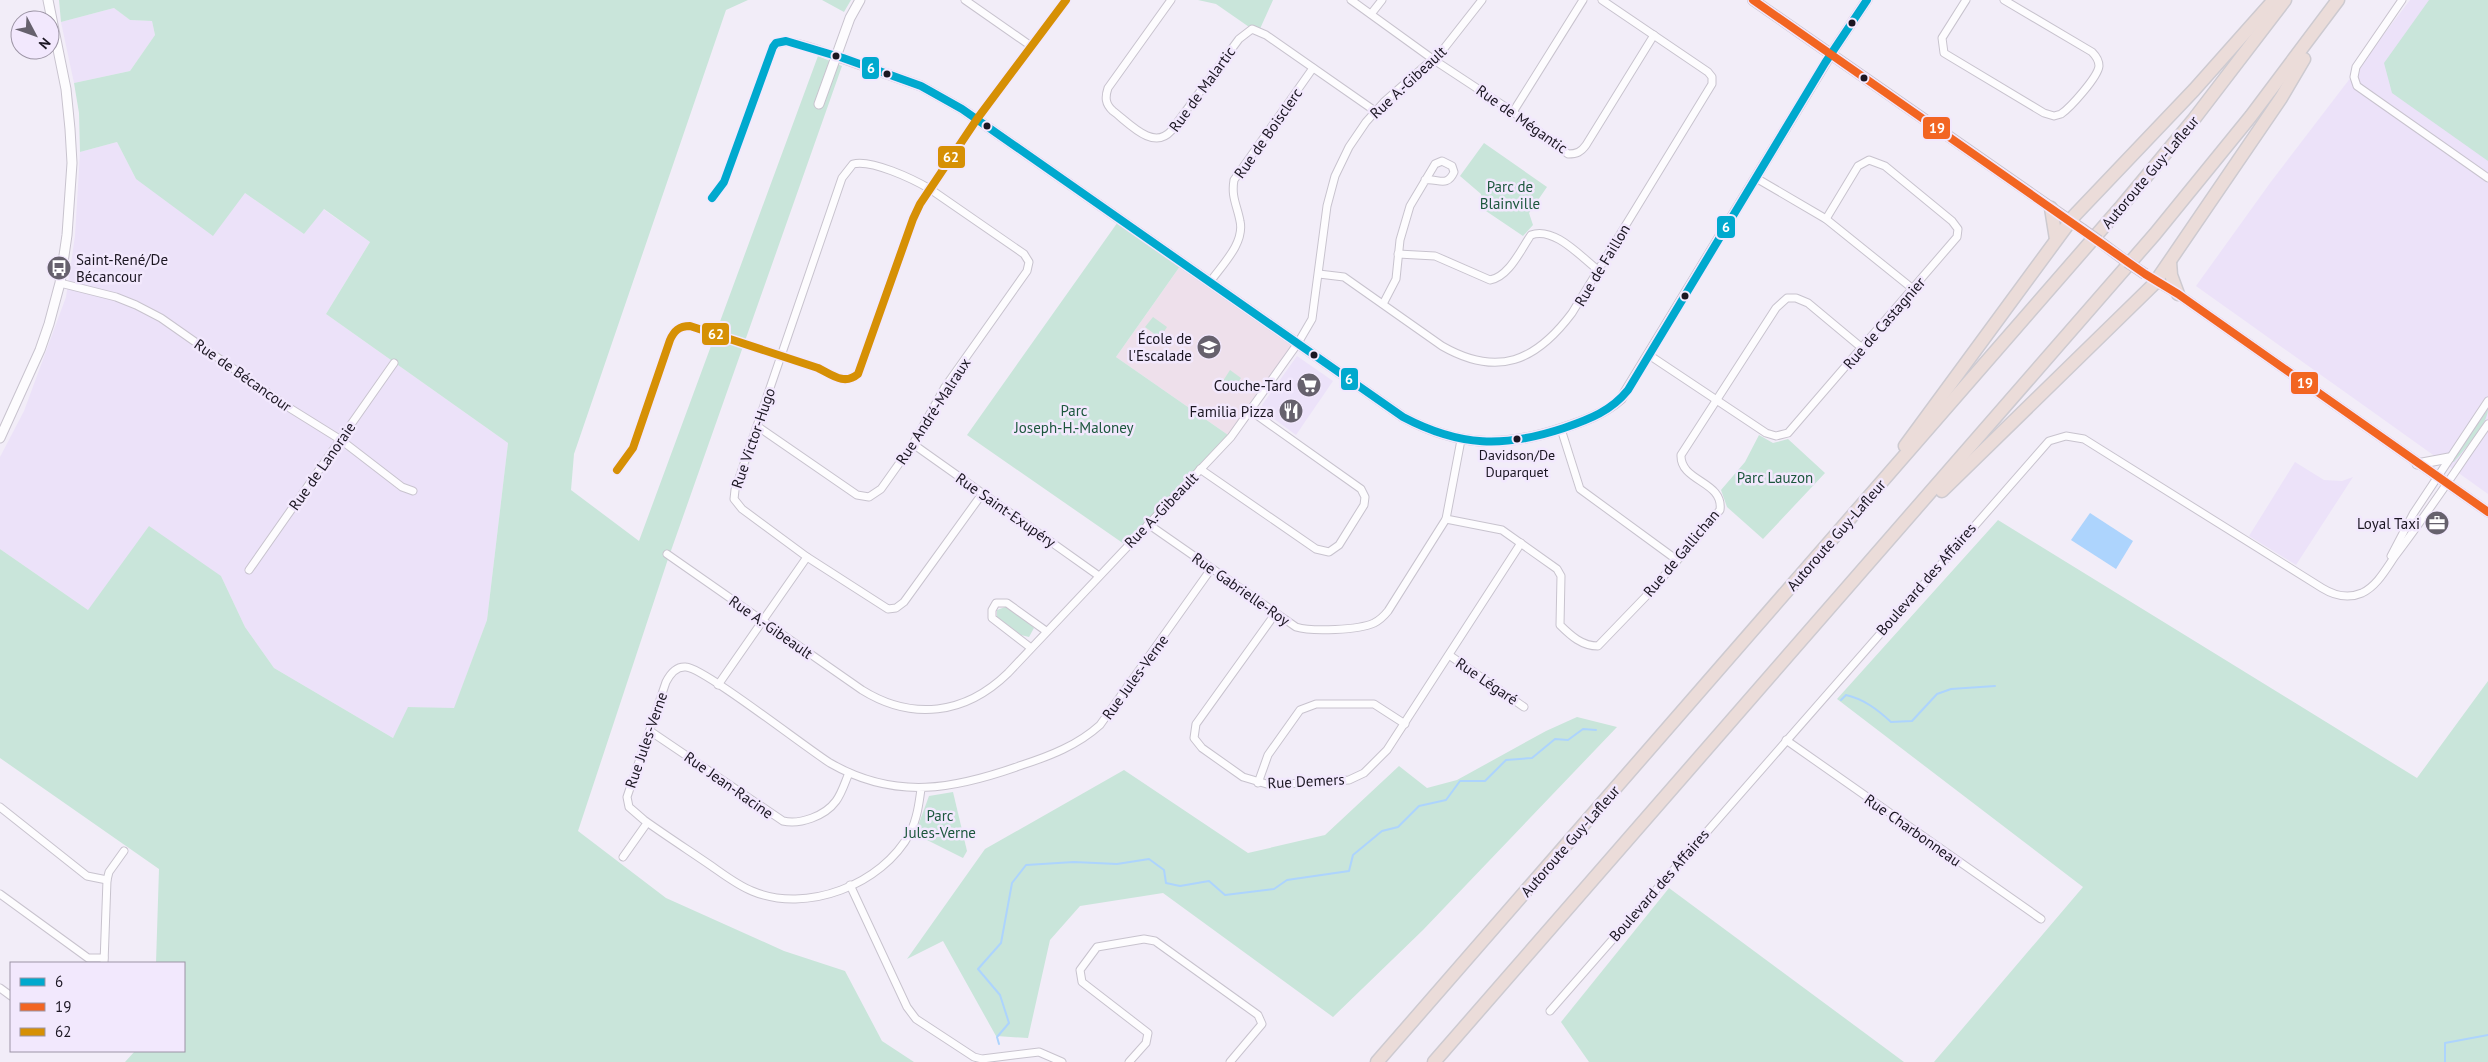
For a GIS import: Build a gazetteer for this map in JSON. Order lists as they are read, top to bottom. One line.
{"streets":{"highway":["Autoroute Guy-Lafleur"],"street":["Rue A.-Gibeault","Rue de Malartic","Rue de Mégantic","Rue de Boisclerc","Rue de Faillon","Rue de Castagnier","Rue de Bécancour","Rue André-Malraux","Rue Victor-Hugo","Rue de Lanoraie","Rue Saint-Exupéry","Rue de Gallichan","Boulevard des Affaires","Rue Gabrielle-Roy","Rue Jules-Verne","Rue Légaré","Rue Demers","Rue Jean-Racine","Rue Charbonneau"]},"crossings":[["Rue A.-Gibeault","Rue de Malartic"],["Rue A.-Gibeault","Rue de Mégantic"],["Rue A.-Gibeault","Rue de Faillon"],["Rue A.-Gibeault","Rue Saint-Exupéry"],["Rue A.-Gibeault","Rue Gabrielle-Roy"],["Rue de Malartic","Rue de Boisclerc"],["Rue de Mégantic","Rue de Faillon"],["Rue de Castagnier","Rue de Gallichan"],["Rue de Bécancour","Rue de Lanoraie"],["Rue André-Malraux","Rue Victor-Hugo"],["Rue André-Malraux","Rue Saint-Exupéry"],["Rue Victor-Hugo","Rue Saint-Exupéry"],["Rue de Gallichan","Rue Gabrielle-Roy"],["Rue de Gallichan","Rue Demers"],["Boulevard des Affaires","Rue Charbonneau"],["Rue Gabrielle-Roy","Rue Jules-Verne"],["Rue Gabrielle-Roy","Rue Demers"],["Rue Jules-Verne","Rue Jean-Racine"],["Rue Légaré","Rue Demers"]],"parks":["Parc de Blainville","Parc Joseph-H.-Maloney","Parc Lauzon","Parc Jules-Verne"],"places":{"bus stop":["Saint-René/De Bécancour"],"school or university":["École de l'Escalade"],"supermarket":["Couche-Tard"],"restaurant":["Familia Pizza"],"other":["Davidson/De Duparquet"],"office":["Loyal Taxi"]},"lines":["transit line 6","transit line 19","transit line 62"],"legend":["6","19","62"],"north":"bottom right"}
